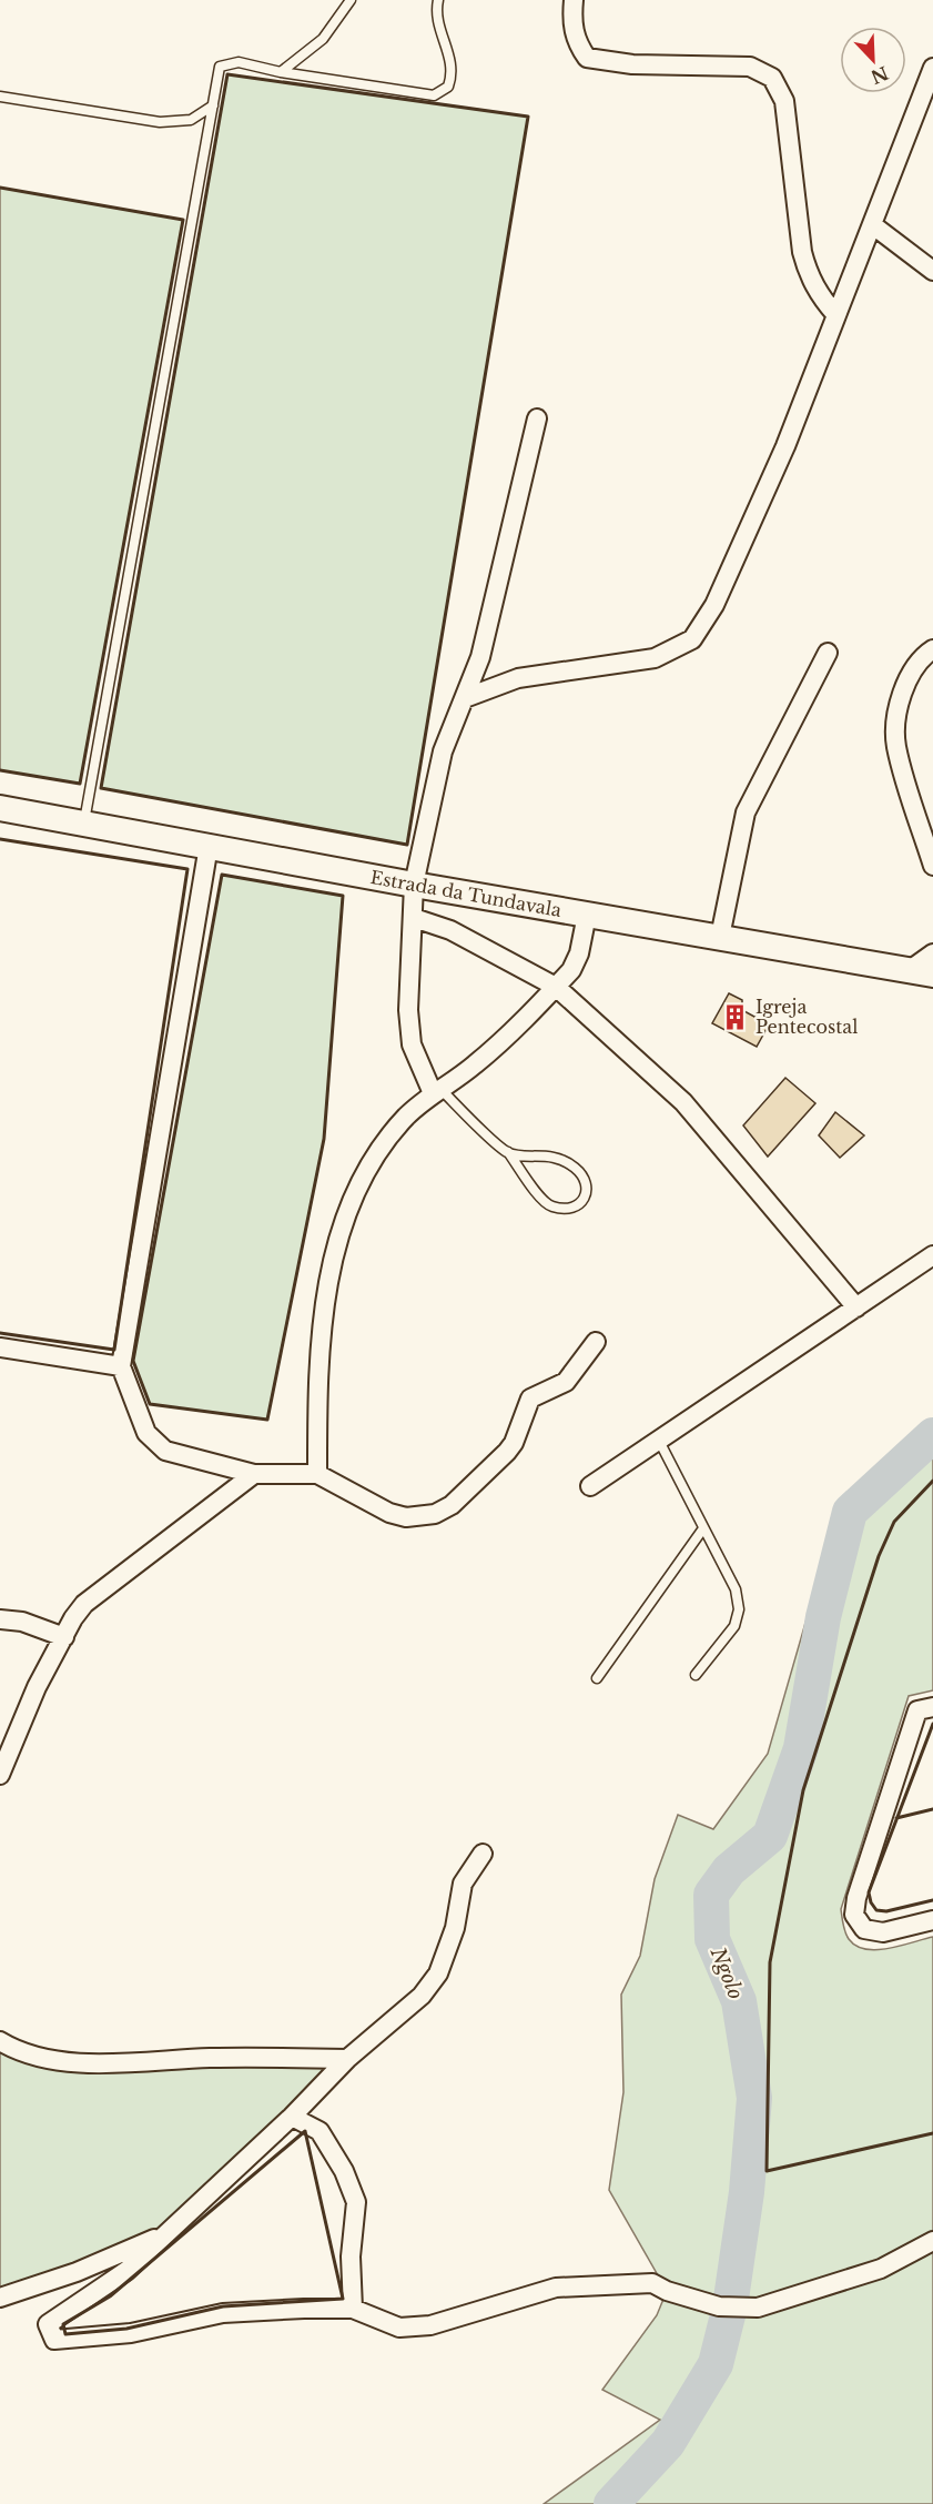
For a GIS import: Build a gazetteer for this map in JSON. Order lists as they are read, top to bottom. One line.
{"streets":{"main road":["Estrada da Tundavala"]},"water":["Ngolo"],"places":{"building":["Igreja Pentecostal"]},"north":"bottom right"}
